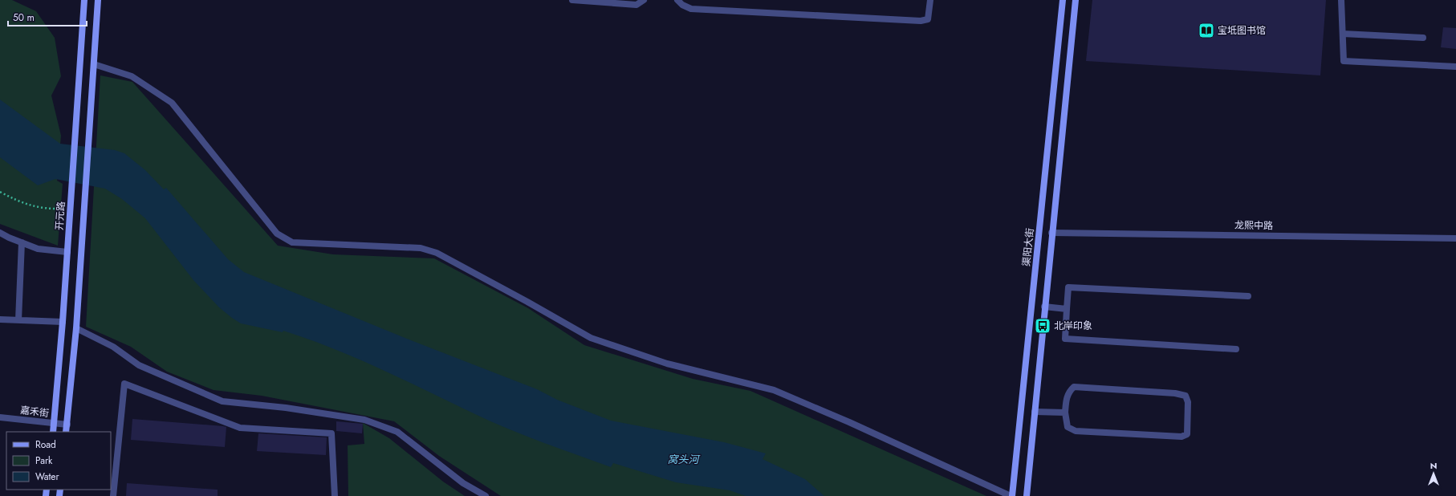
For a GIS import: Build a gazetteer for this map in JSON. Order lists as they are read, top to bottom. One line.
{"streets":{"main road":["开元路","渠阳大街"],"street":["龙熙中路","嘉禾街"]},"crossings":[["开元路","嘉禾街"]],"water":["窝头河"],"places":{"library":["宝坻图书馆"],"bus stop":["北岸印象"]},"legend":["Road","Park","Water"],"scale_bar":"50 m","north":"top"}
